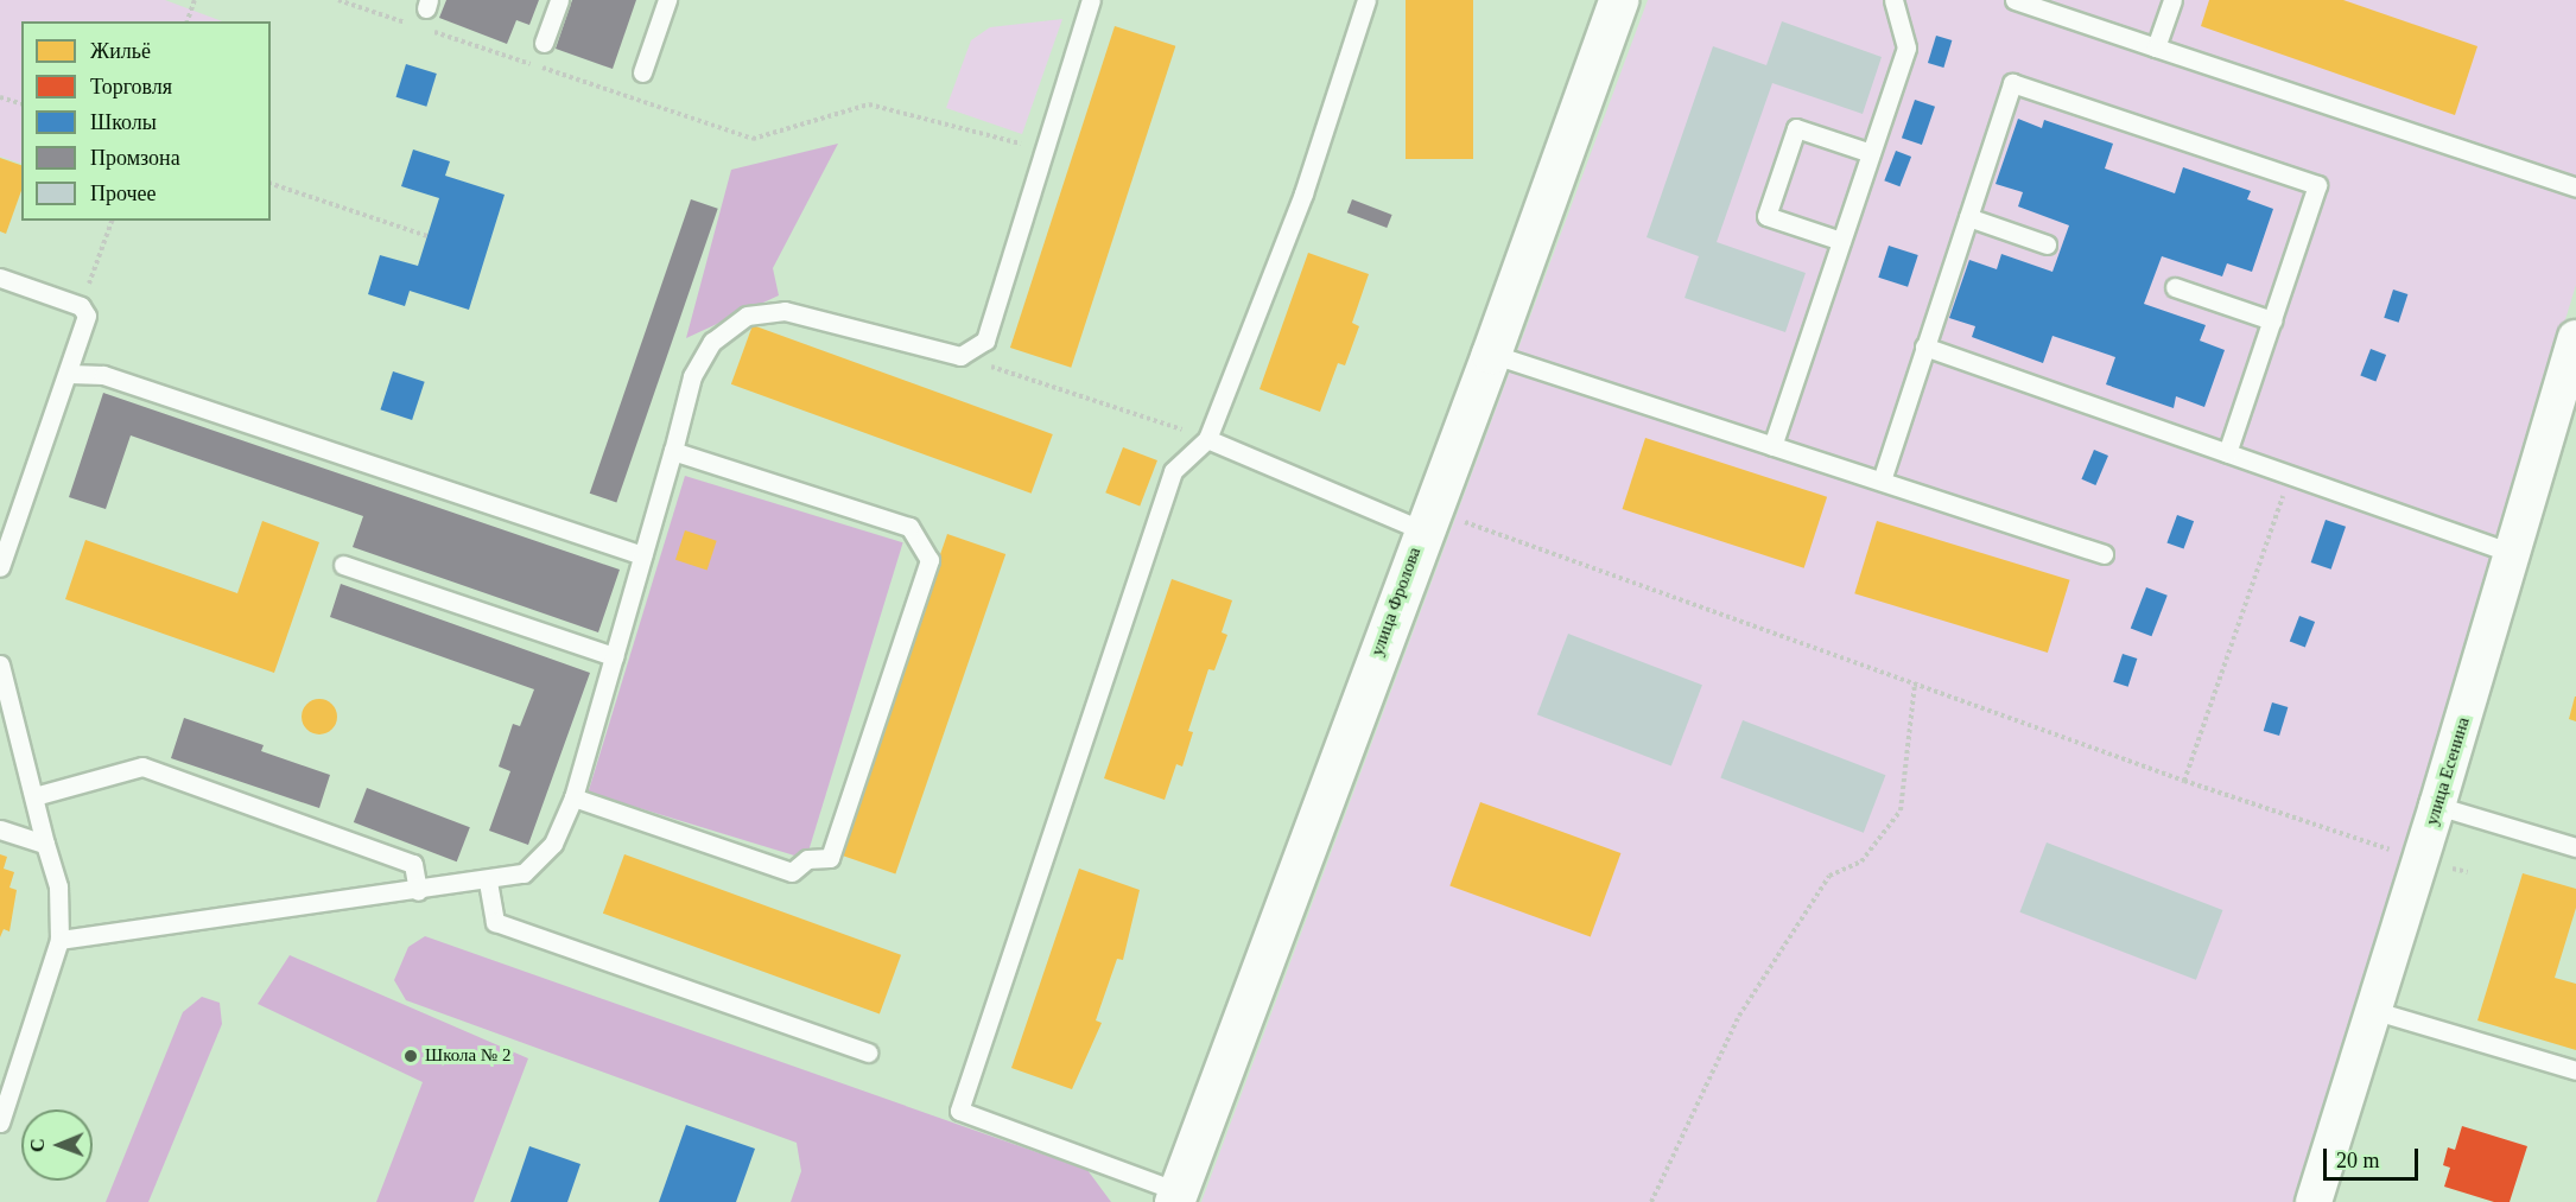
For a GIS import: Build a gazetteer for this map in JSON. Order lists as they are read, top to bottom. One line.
{"streets":{"street":["улица Фролова","улица Есенина"]},"places":["Школа № 2"],"legend":["Жильё","Торговля","Школы","Промзона","Прочее"],"scale_bar":"20 m","north":"left"}
